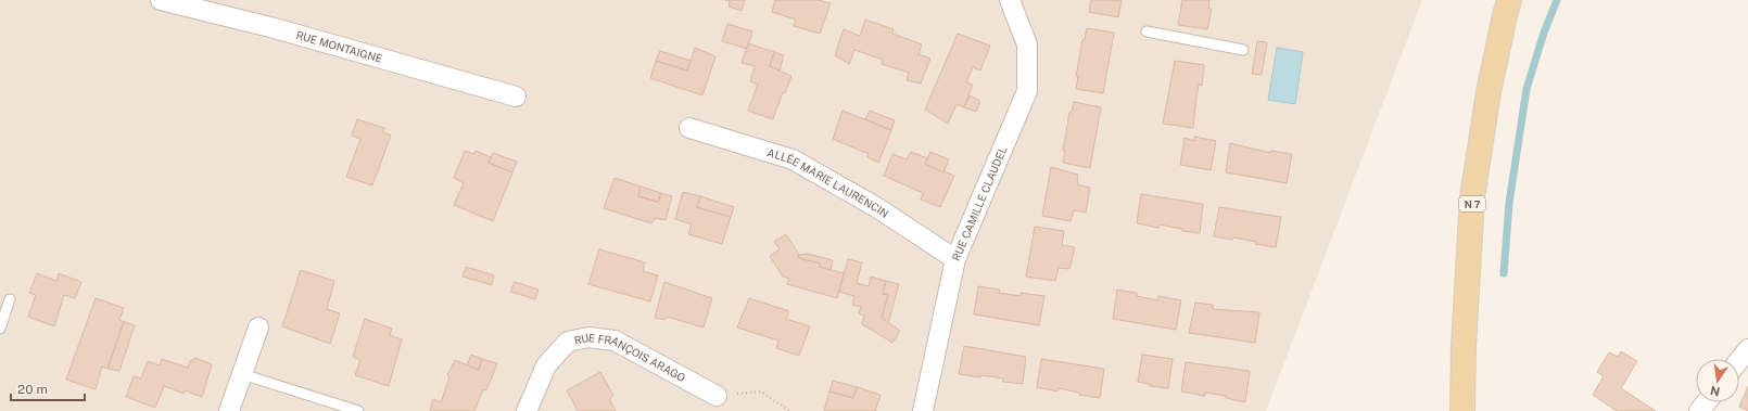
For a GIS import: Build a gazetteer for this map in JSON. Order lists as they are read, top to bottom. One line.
{"streets":{"main road":["N 7"],"street":["RUE MONTAIGNE","ALLÉE MARIE LAURENCIN","RUE CAMILLE CLAUDEL","RUE FRANÇOIS ARAGO"]},"crossings":[["ALLÉE MARIE LAURENCIN","RUE CAMILLE CLAUDEL"]],"scale_bar":"20 m","north":"bottom"}
